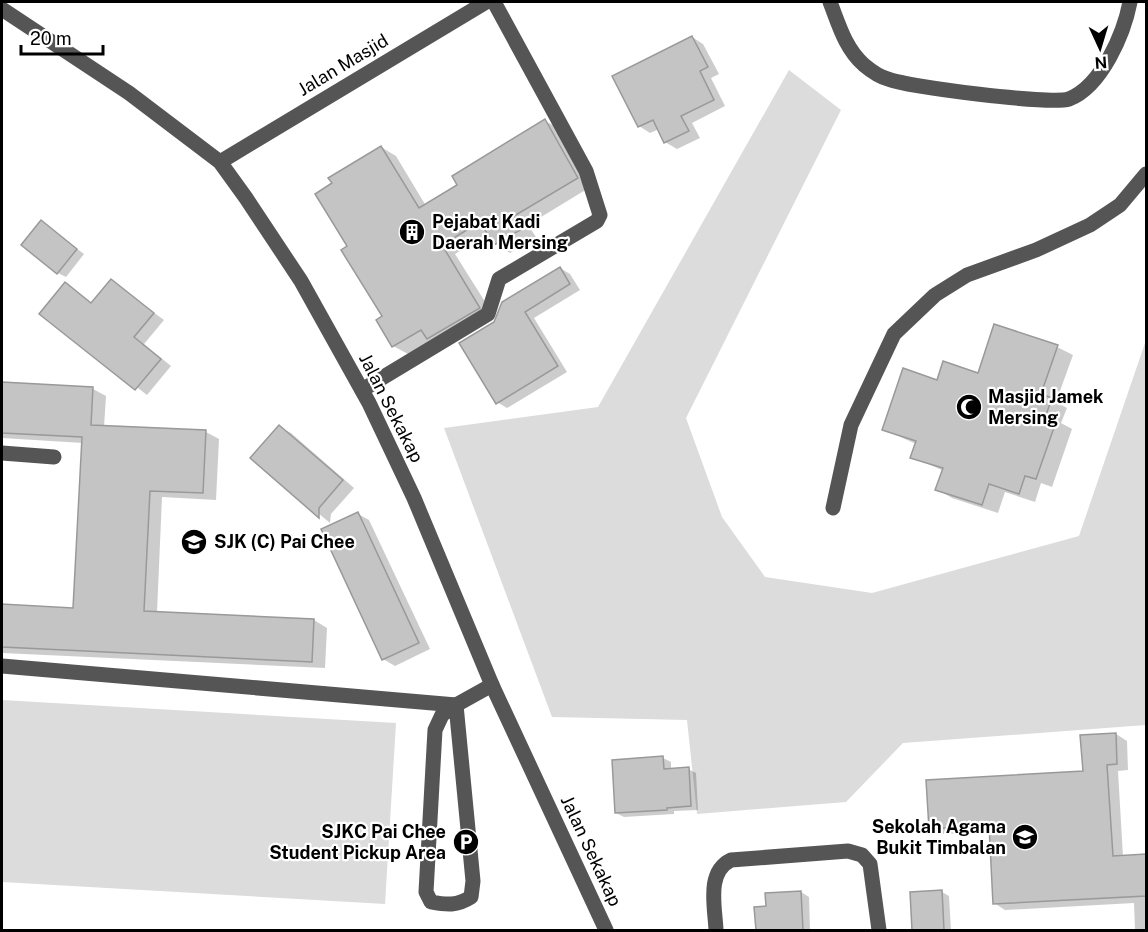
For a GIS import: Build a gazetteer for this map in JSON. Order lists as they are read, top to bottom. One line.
{"streets":{"street":["Jalan Masjid","Jalan Sekakap"]},"crossings":[["Jalan Masjid","Jalan Sekakap"]],"places":{"building":["Pejabat Kadi Daerah Mersing"],"mosque":["Masjid Jamek Mersing"],"school or university":["SJK (C) Pai Chee","Sekolah Agama Bukit Timbalan"],"parking":["SJKC Pai Chee Student Pickup Area"]},"scale_bar":"20 m","north":"bottom"}
